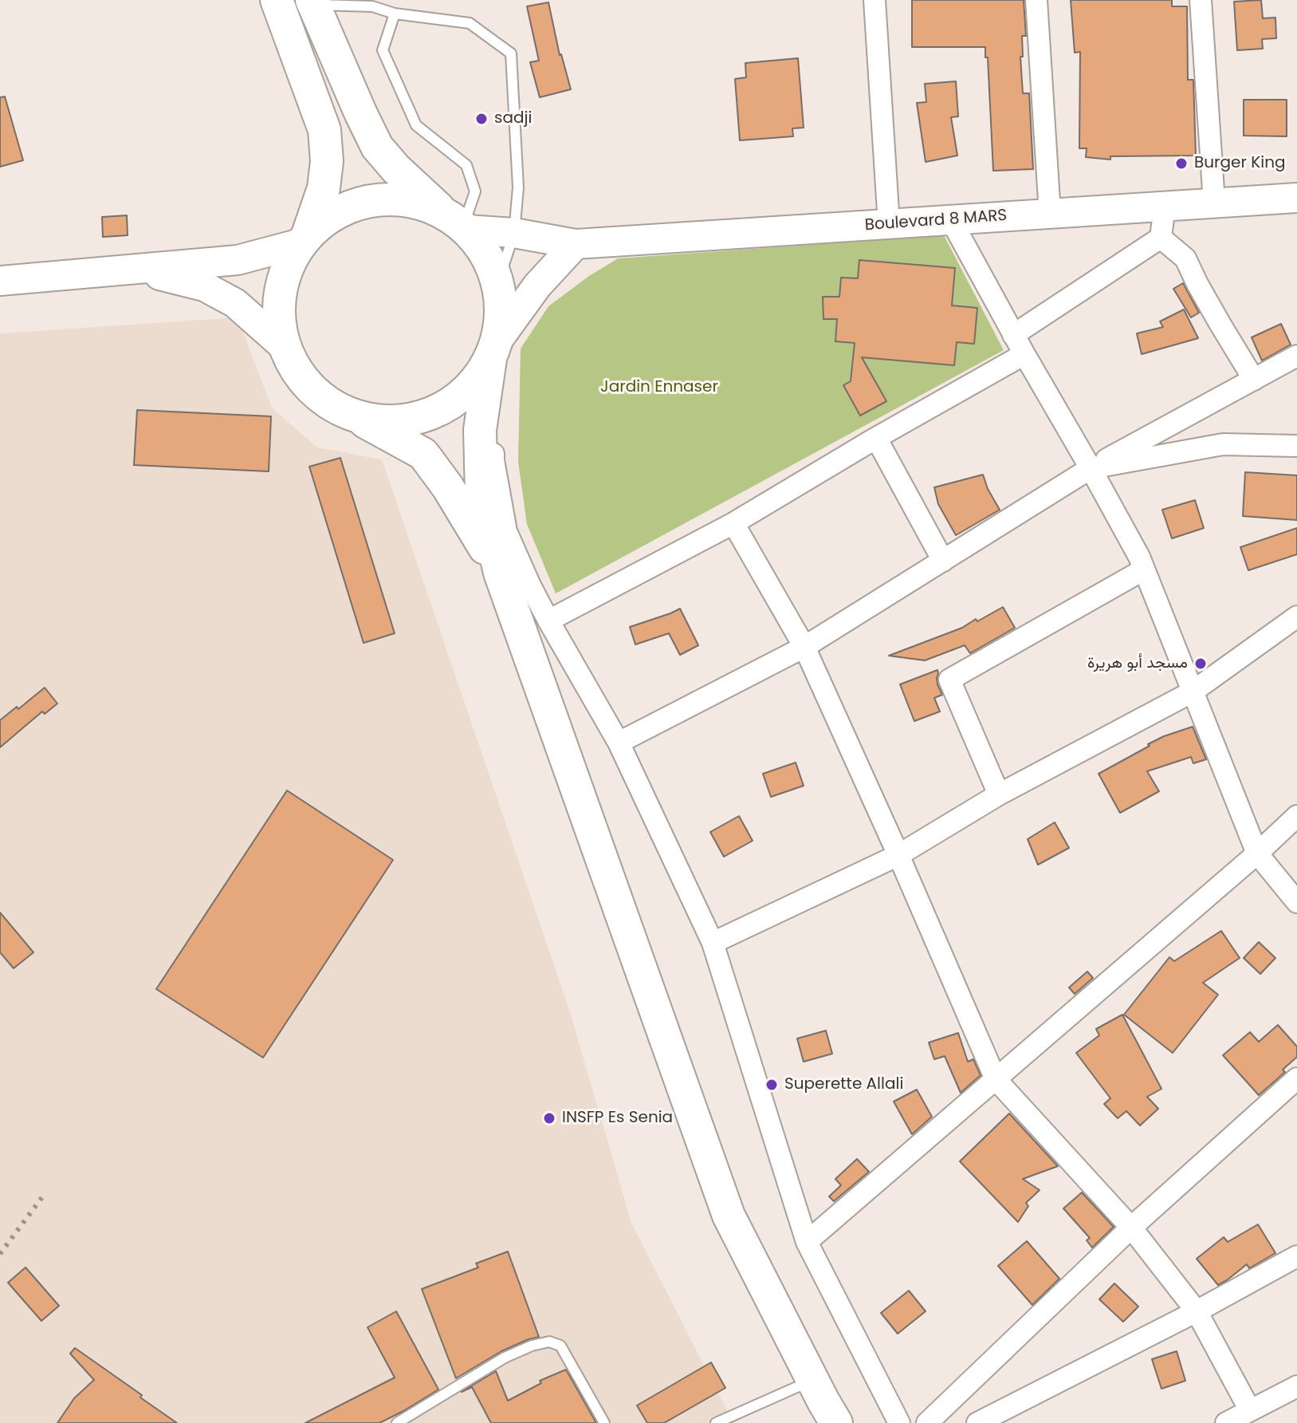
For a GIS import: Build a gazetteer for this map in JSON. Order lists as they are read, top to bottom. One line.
{"streets":{"main road":["Boulevard 8 MARS"]},"parks":["Jardin Ennaser"],"places":["sadji","Burger King","مسجد أبو هريرة","Superette Allali","INSFP Es Senia"]}
